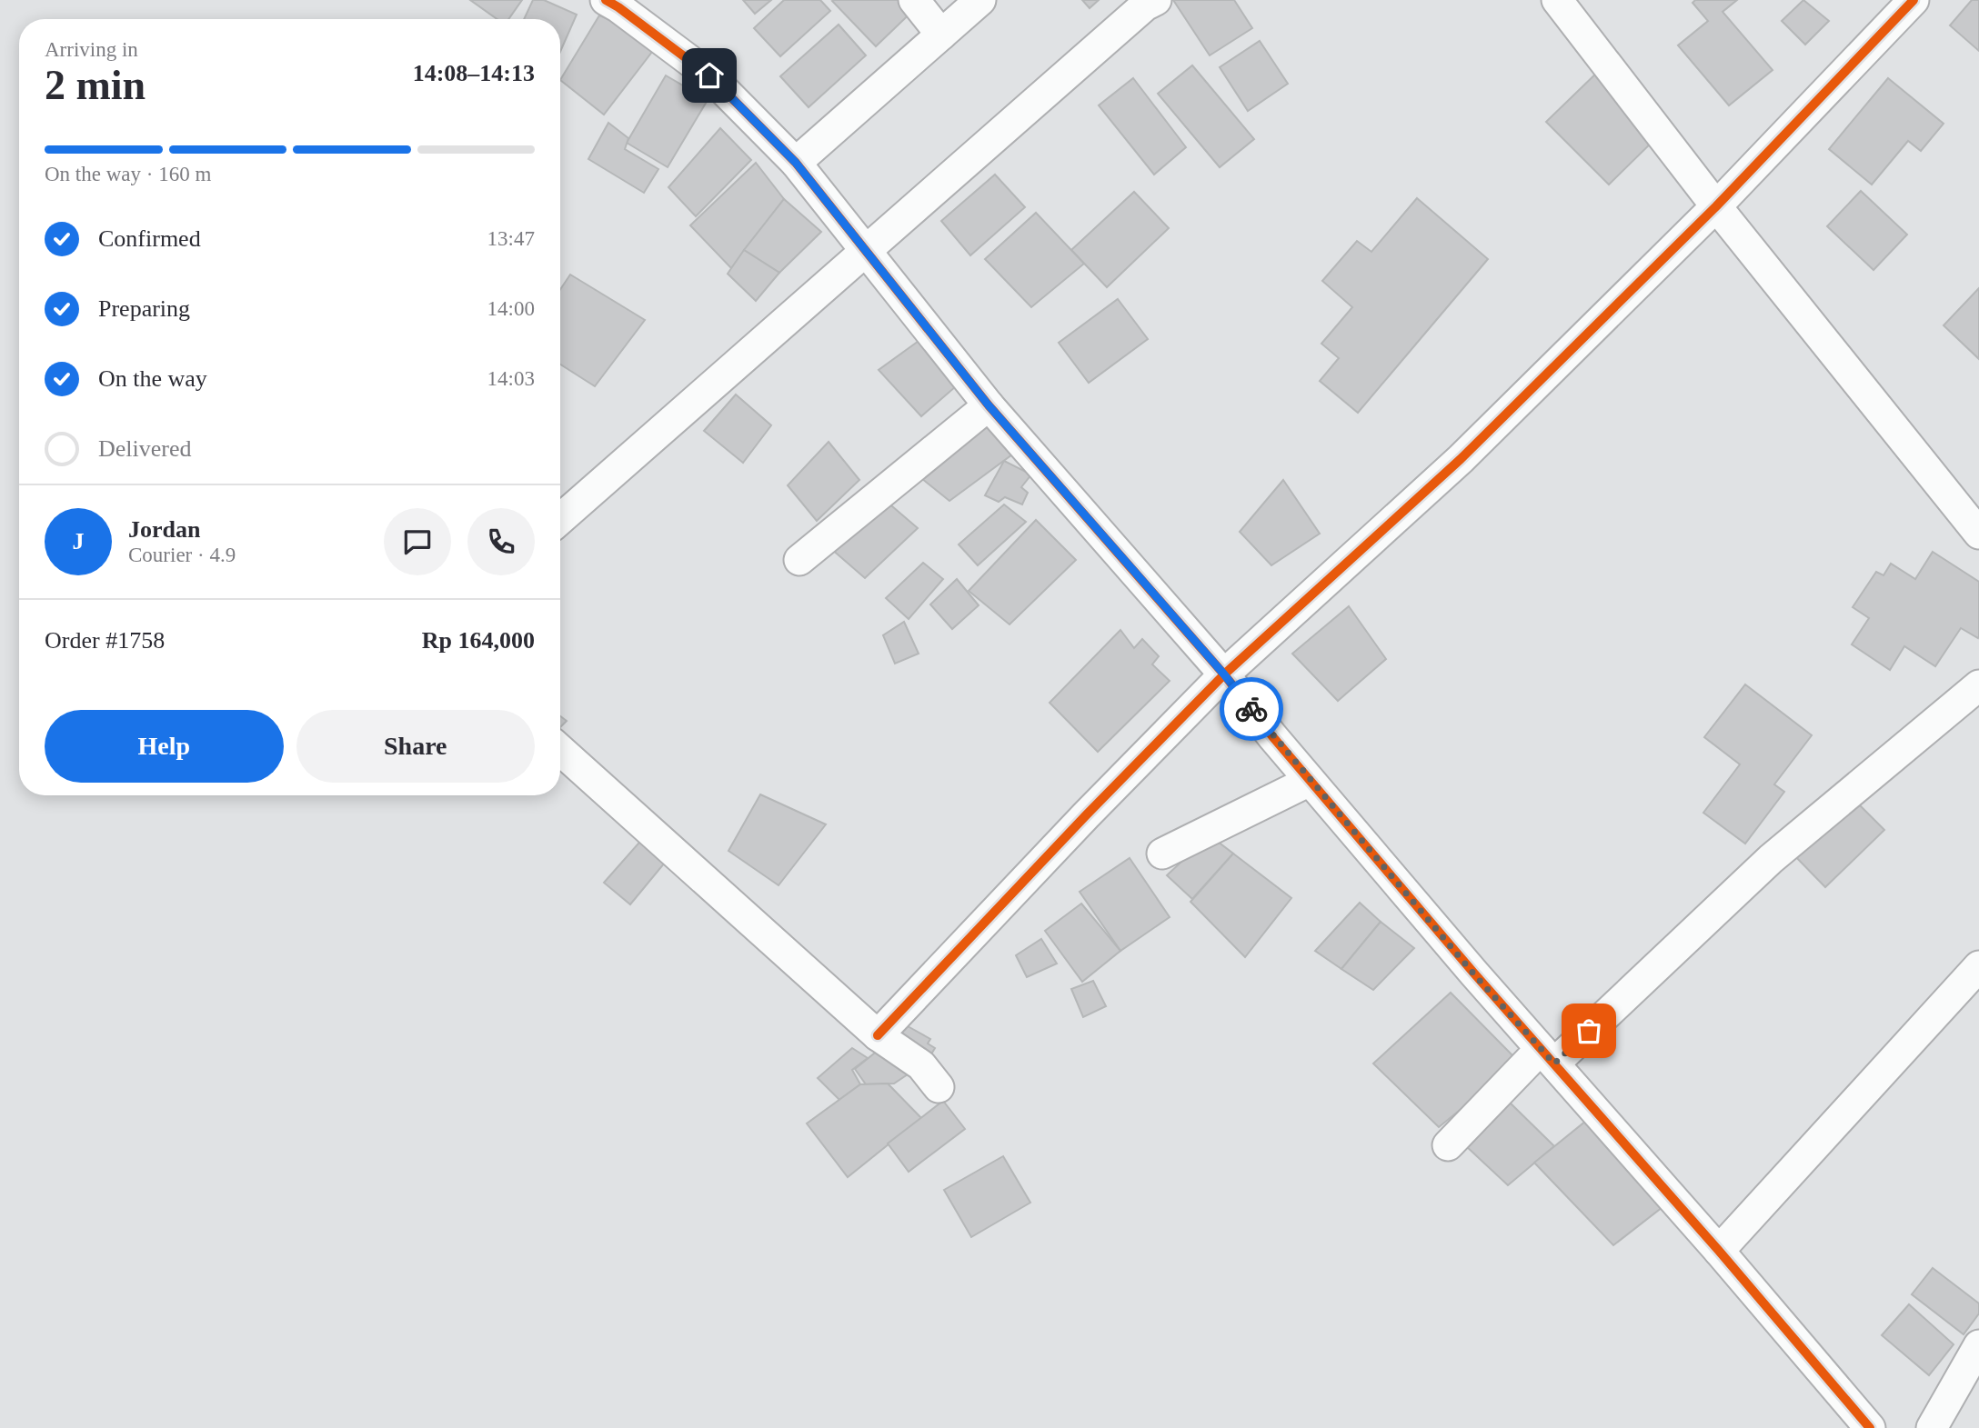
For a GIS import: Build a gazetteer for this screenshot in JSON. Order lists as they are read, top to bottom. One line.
{"page":{"heading":["2 min","Arriving in","14:08–14:13"],"panel":["Jordan","Courier · 4.9","Order #1758","Rp 164,000"],"bar":"On the way · 160 m","list":[["Confirmed","13:47"],["Preparing","14:00"],["On the way","14:03"],"Delivered"],"round":"J","buttons":["Help","Share"]}}
